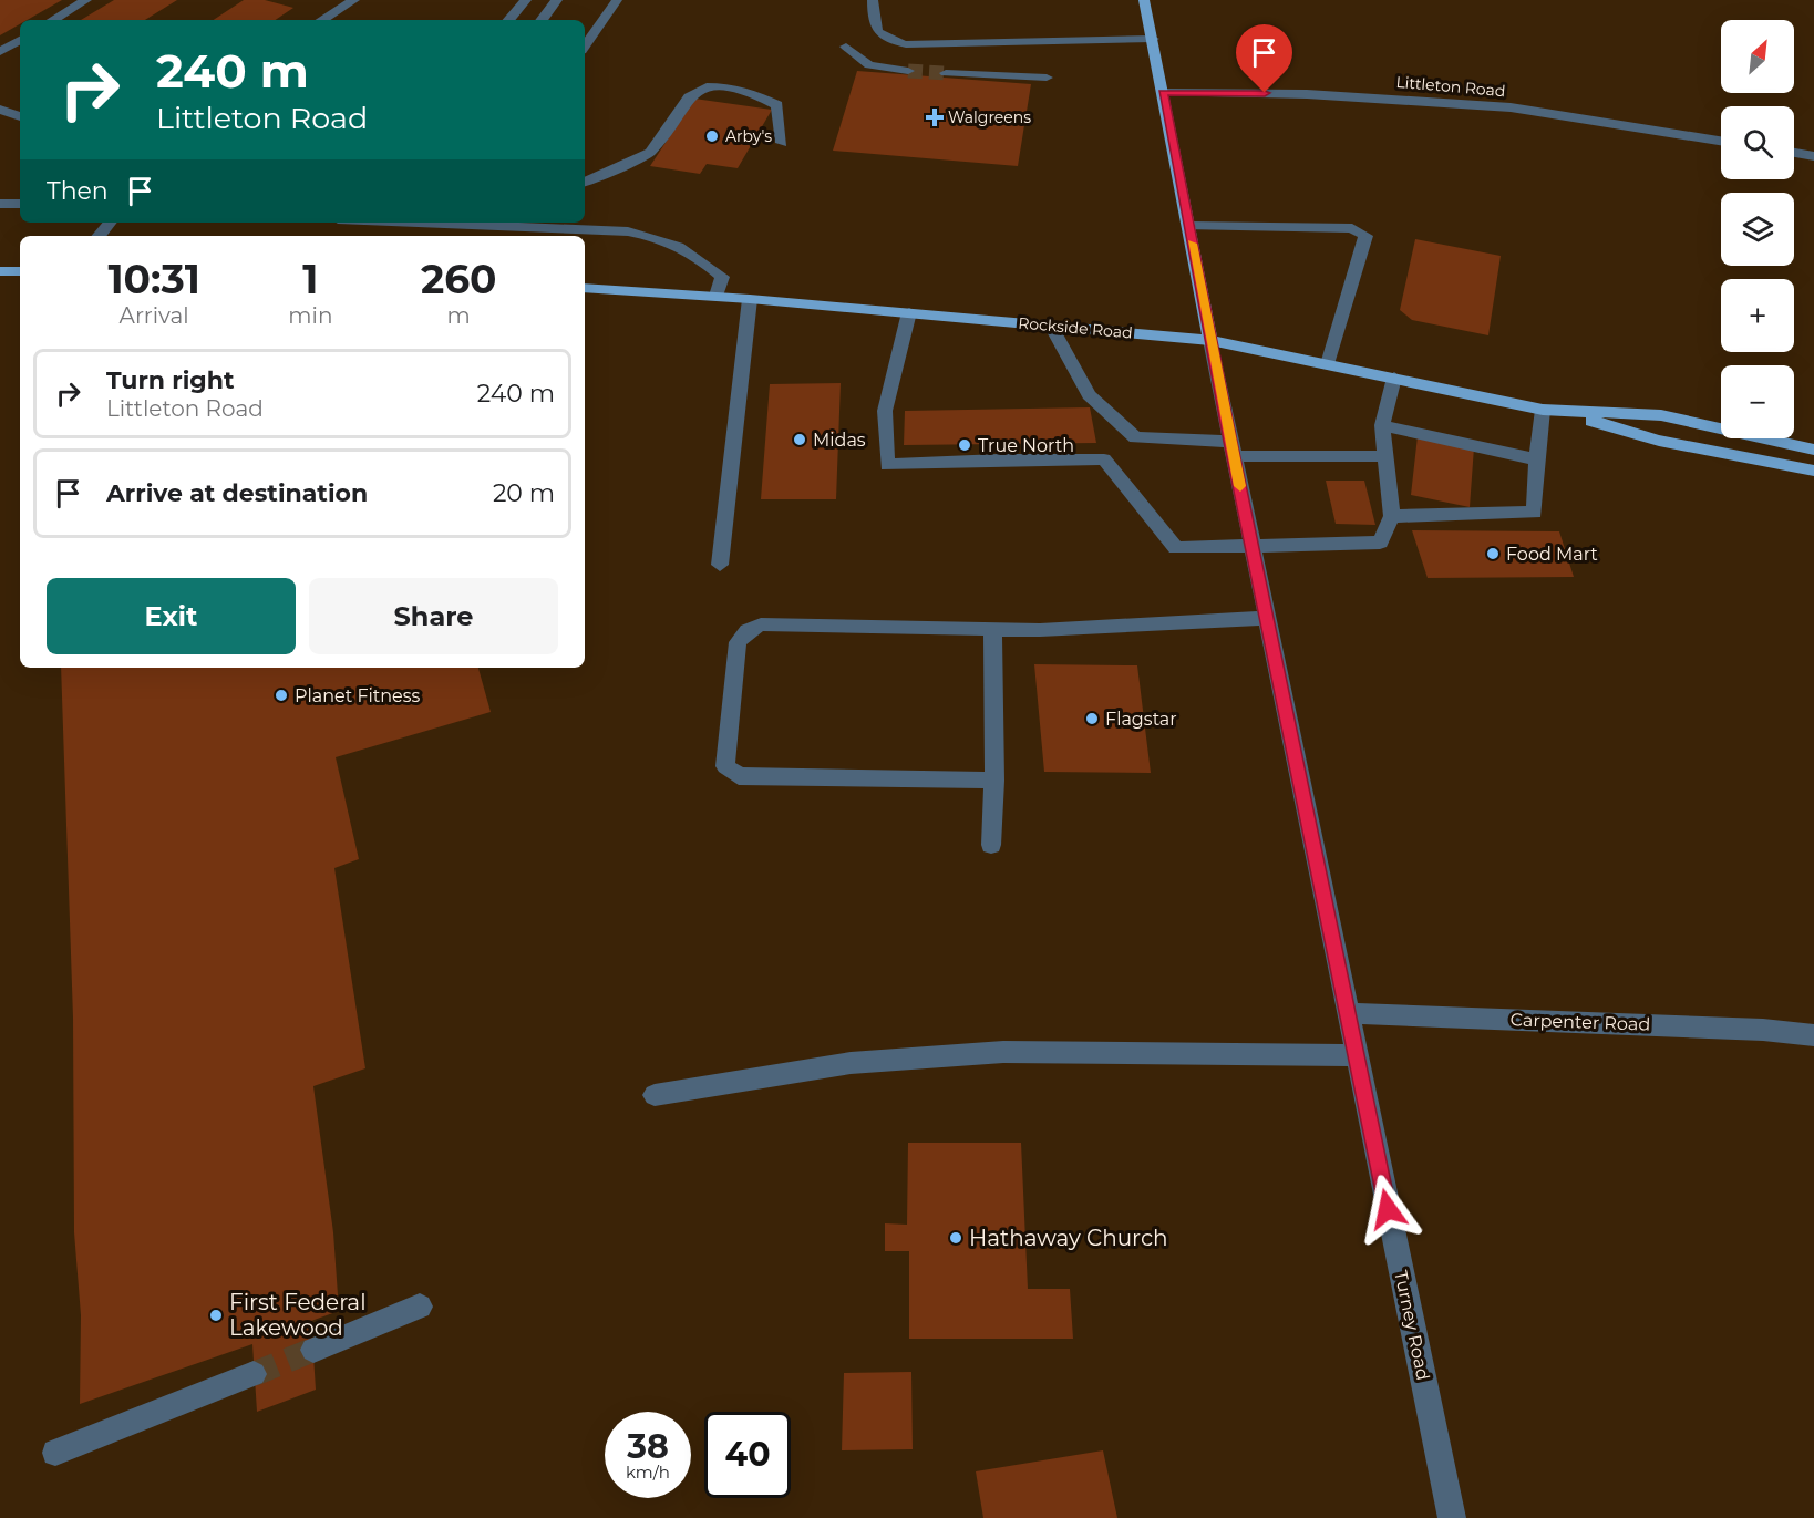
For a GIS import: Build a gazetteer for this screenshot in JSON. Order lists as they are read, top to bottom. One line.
{"streets":{"main road":["Rockside Road","Turney Road"],"street":["Littleton Road","Carpenter Road"]},"crossings":[["Littleton Road","Turney Road"],["Rockside Road","Turney Road"],["Carpenter Road","Turney Road"]],"places":{"health":["Walgreens"],"other":["Arby's","Midas","True North","Food Mart","Planet Fitness","Flagstar","Hathaway Church","First Federal Lakewood"]},"north":"top right","page":{"map_buttons":["+","−"],"turn":["240 m","Littleton Road"],"then":"Then","eta":["10:31","Arrival","1","min","260","m"],"list":[{"name":"Turn right","note":"Littleton Road","value":"240 m"},{"name":"Arrive at destination","value":"20 m"}],"buttons":["Exit","Share"],"speed":"38 km/h","limit":"40"}}
